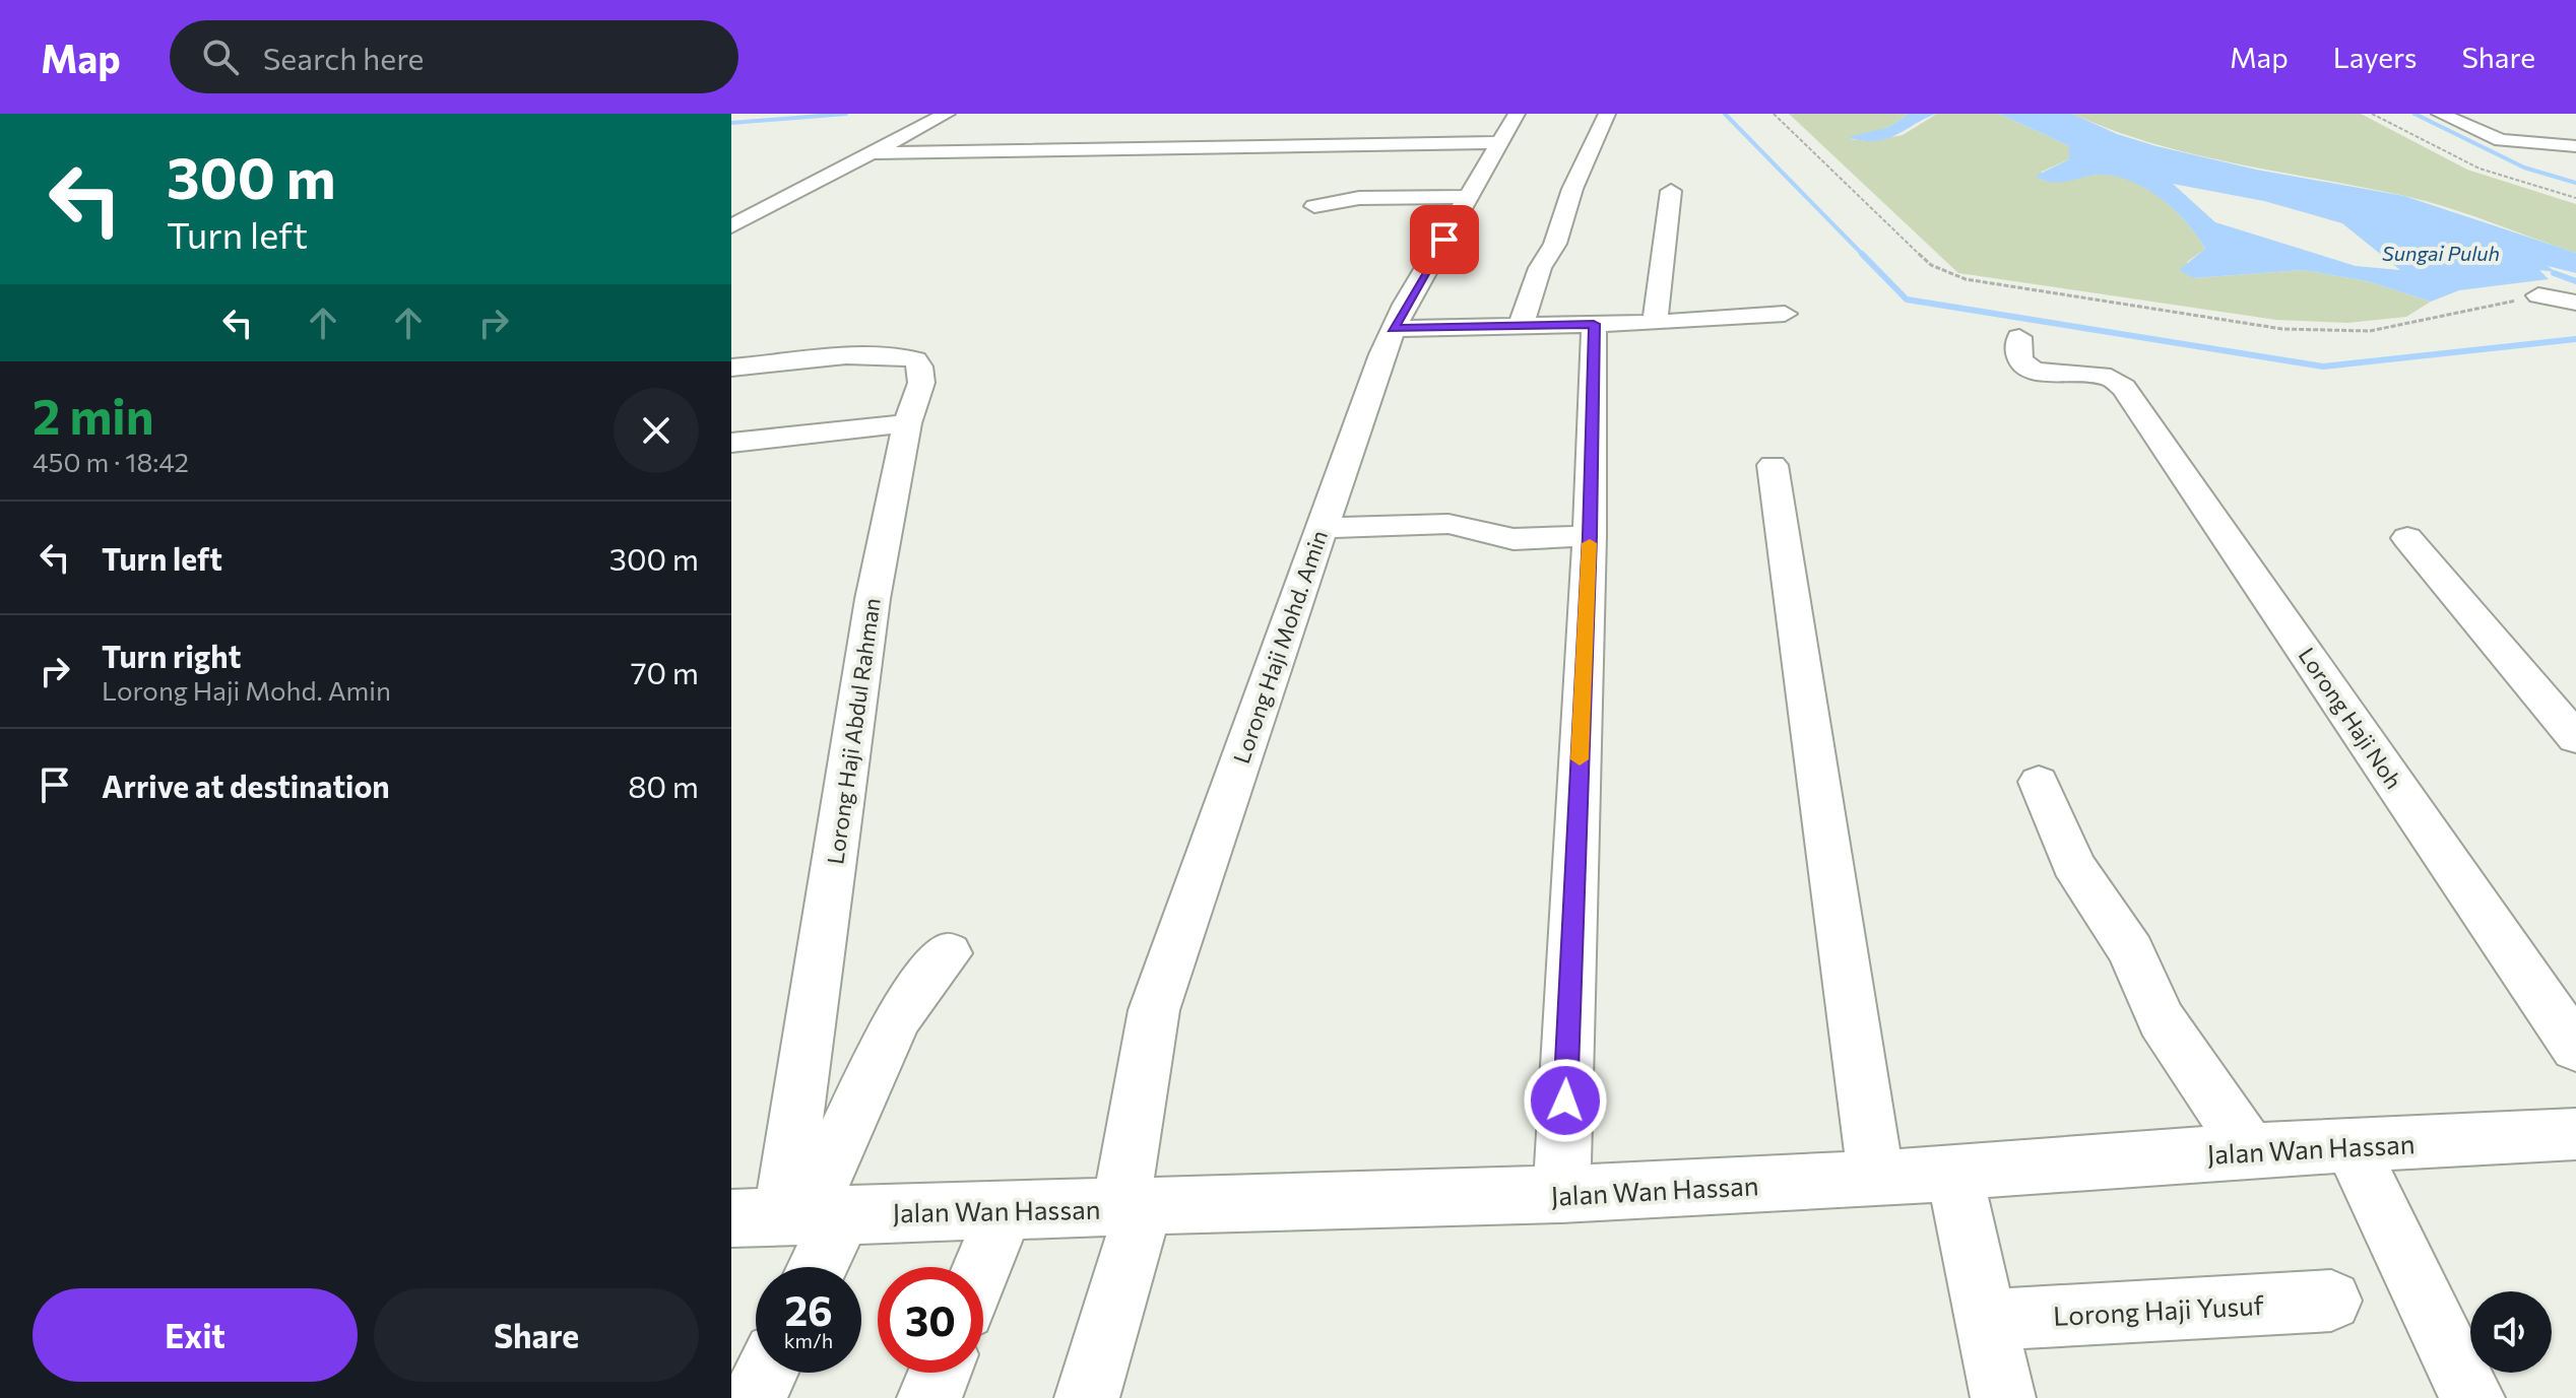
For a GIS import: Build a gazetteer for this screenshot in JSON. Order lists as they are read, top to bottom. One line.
{"streets":{"street":["Lorong Haji Mohd. Amin","Lorong Haji Noh","Lorong Haji Abdul Rahman","Jalan Wan Hassan","Lorong Haji Yusuf"]},"crossings":[["Lorong Haji Mohd. Amin","Jalan Wan Hassan"],["Lorong Haji Abdul Rahman","Jalan Wan Hassan"]],"water":["Sungai Puluh"],"page":{"header":"Map","search":"Search here","nav":["Map","Layers","Share"],"turn":["300 m","Turn left"],"heading":["2 min","450 m · 18:42"],"list":[{"name":"Turn left","value":"300 m"},{"name":"Turn right","note":"Lorong Haji Mohd. Amin","value":"70 m"},{"name":"Arrive at destination","value":"80 m"}],"speed":"26 km/h","limit":"30","buttons":["Exit","Share"]}}
